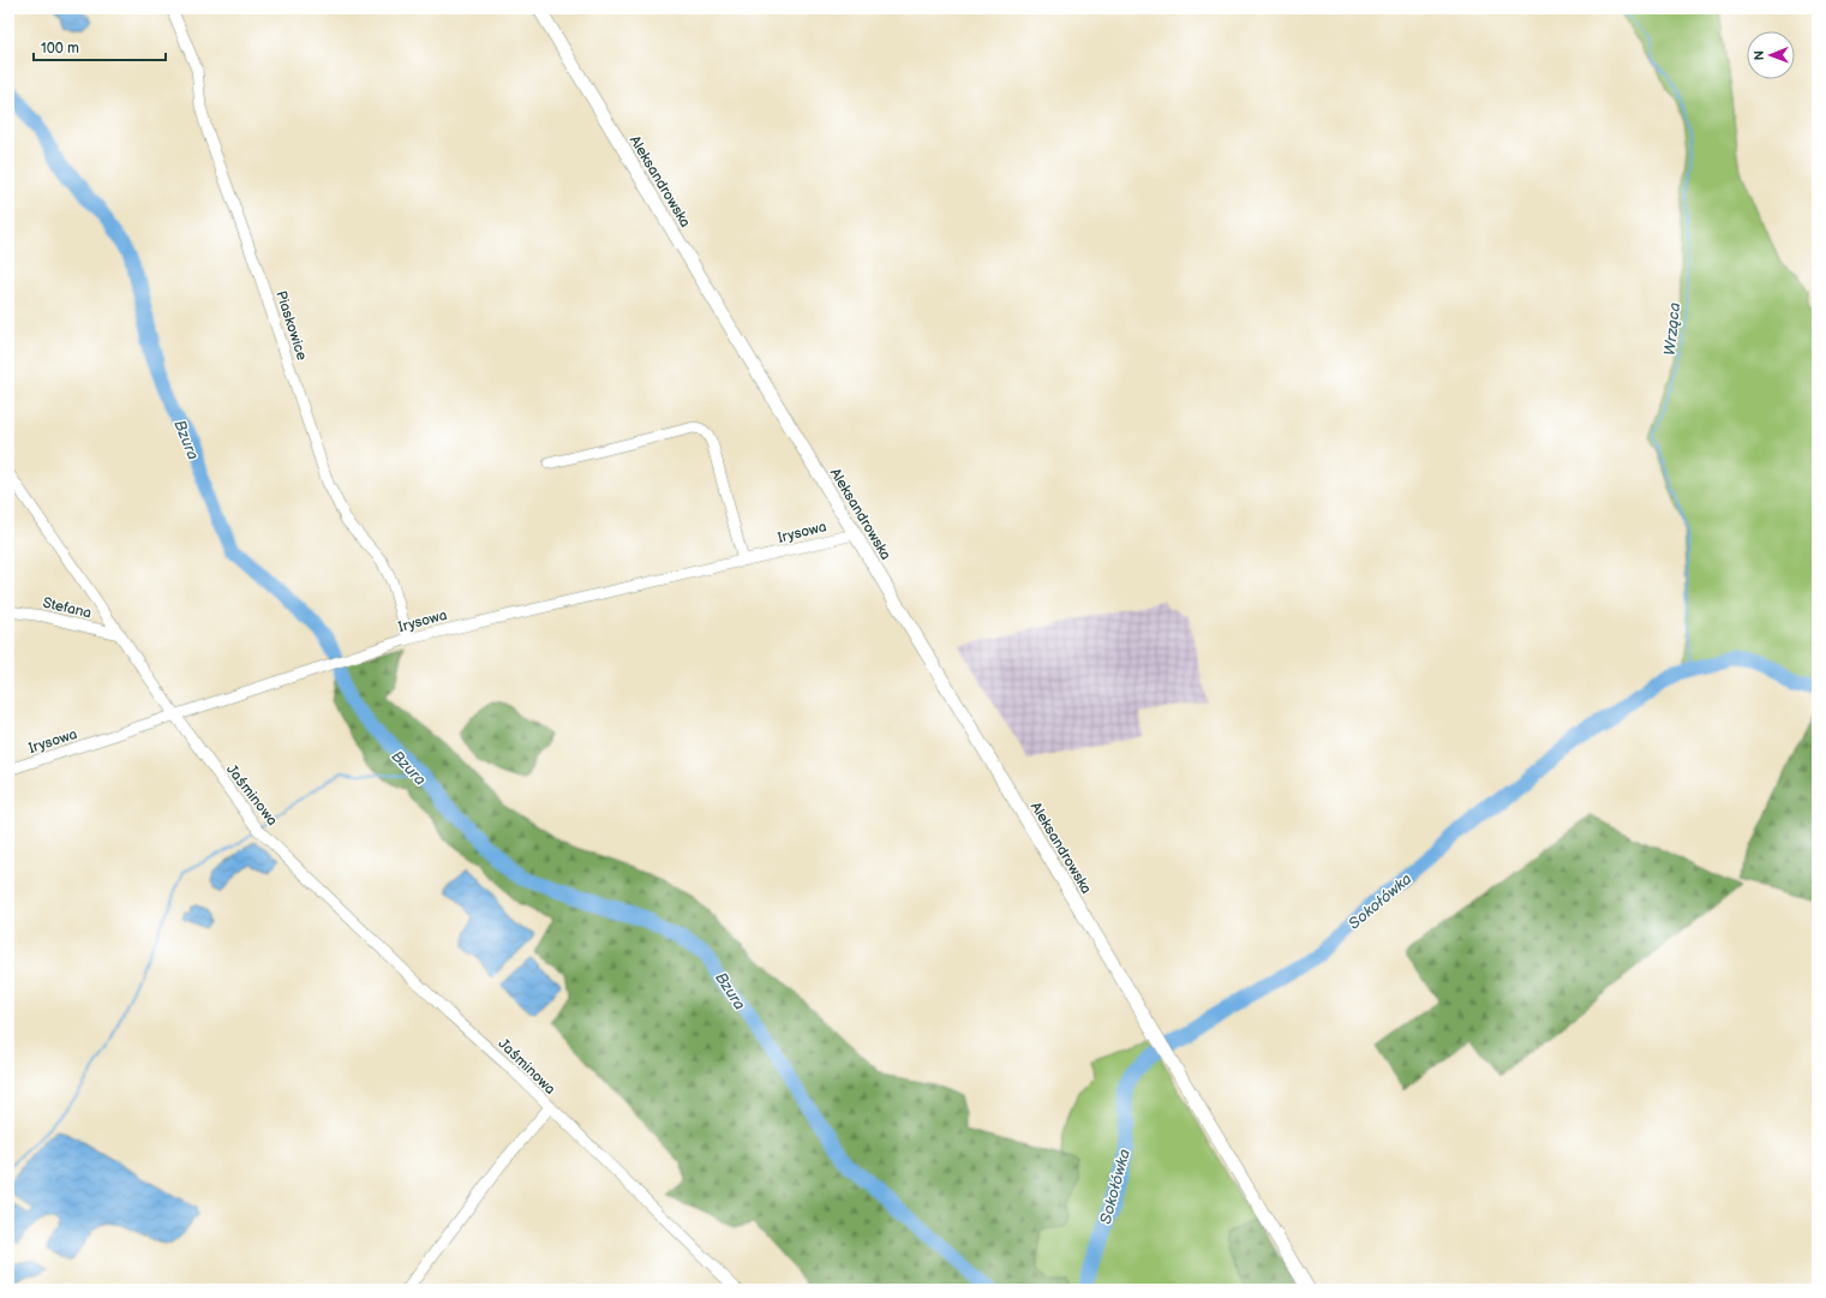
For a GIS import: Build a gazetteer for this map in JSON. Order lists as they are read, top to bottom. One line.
{"streets":{"main road":["Aleksandrowska"],"street":["Piaskowice","Irysowa","Stefana","Jaśminowa"]},"crossings":[["Aleksandrowska","Irysowa"],["Piaskowice","Irysowa"],["Irysowa","Jaśminowa"],["Stefana","Jaśminowa"]],"water":["Wrząca","Bzura","Sokołówka"],"scale_bar":"100 m","north":"left"}
